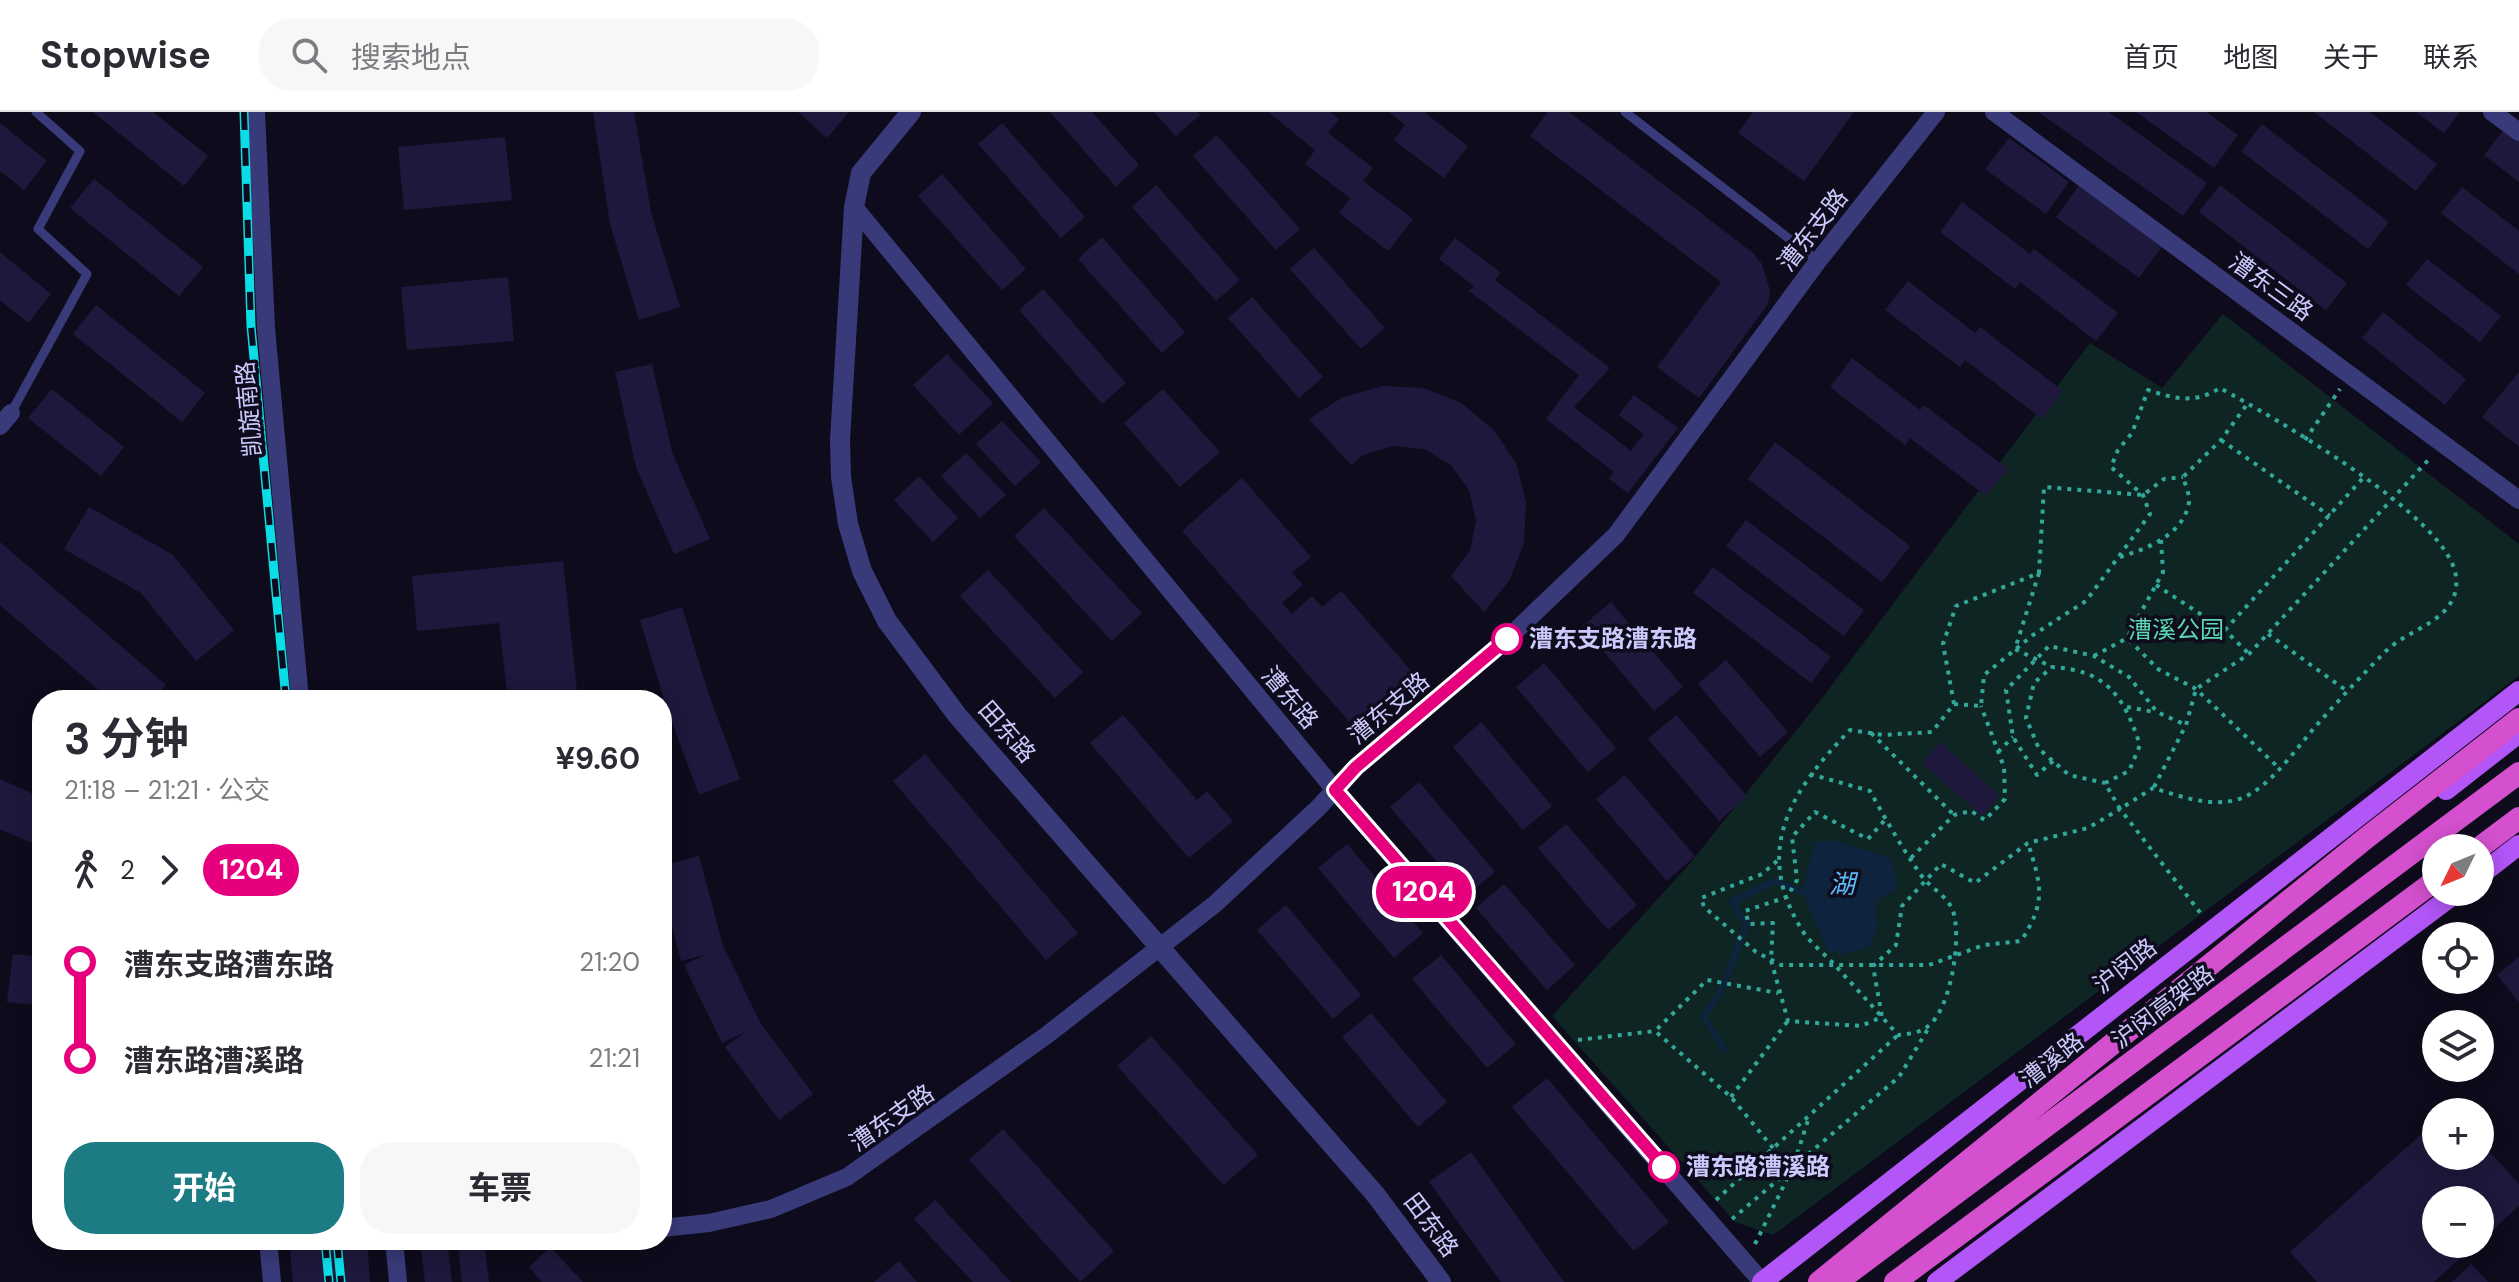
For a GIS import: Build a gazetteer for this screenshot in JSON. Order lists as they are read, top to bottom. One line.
{"streets":{"highway":["沪闵高架路"],"main road":["沪闵路","漕溪路"],"street":["漕东支路","漕东三路","凯旋南路","漕东路","田东路"]},"crossings":[["漕东支路","漕东路"],["漕东支路","田东路"],["漕东路","田东路"],["漕东路","沪闵路"]],"water":["湖"],"parks":["漕溪公园"],"places":["漕东支路漕东路","漕东路漕溪路"],"lines":["bus line 1204"],"north":"bottom left","page":{"header":"Stopwise","search":"搜索地点","nav":["首页","地图","关于","联系"],"on_map":"1204","heading":["3 分钟","21:18 – 21:21 · 公交","¥9.60"],"legs":["2","1204"],"map_buttons":["+","−"],"list":[{"name":"漕东支路漕东路","value":"21:20"},{"name":"漕东路漕溪路","value":"21:21"}],"buttons":["开始","车票"]}}
